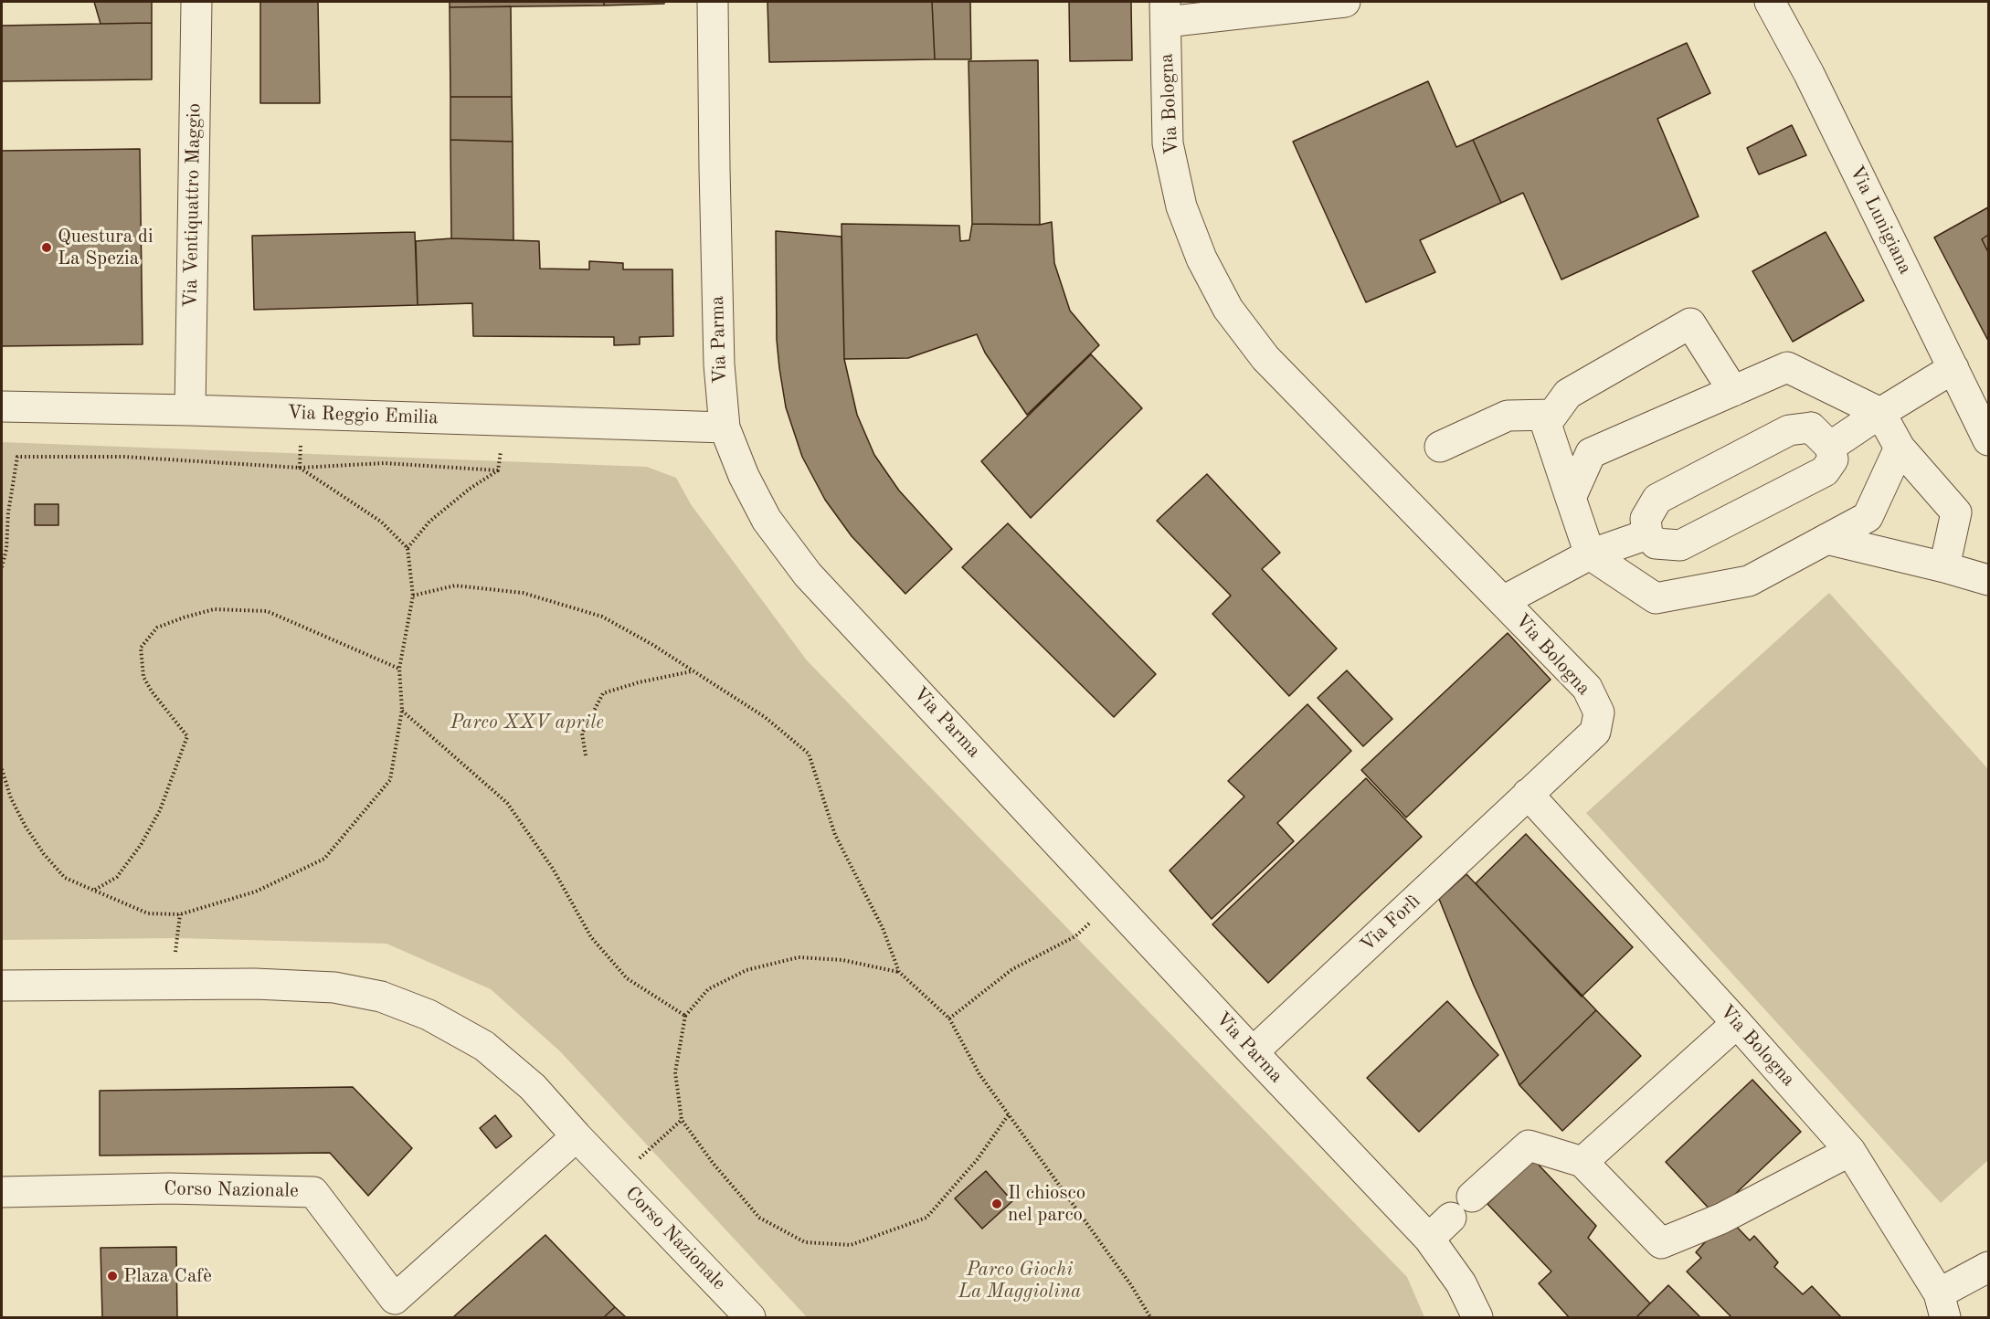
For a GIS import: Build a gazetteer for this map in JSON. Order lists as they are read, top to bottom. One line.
{"streets":{"street":["Via Bologna","Via Ventiquattro Maggio","Via Lunigiana","Via Parma","Via Reggio Emilia","Via Forlì","Corso Nazionale"]},"crossings":[["Via Bologna","Via Forlì"],["Via Ventiquattro Maggio","Via Reggio Emilia"],["Via Parma","Via Reggio Emilia"],["Via Parma","Via Forlì"]],"parks":["Parco XXV aprile","Parco Giochi La Maggiolina"],"places":["Questura di La Spezia","Il chiosco nel parco","Plaza Cafè"]}
